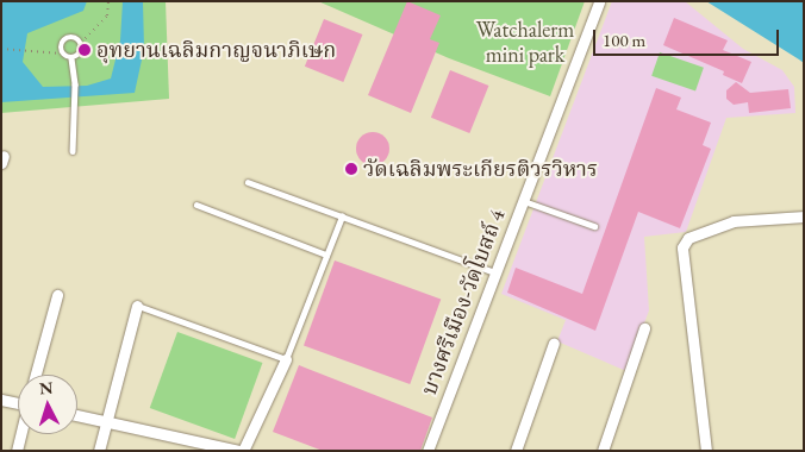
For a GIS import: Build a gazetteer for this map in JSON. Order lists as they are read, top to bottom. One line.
{"streets":{"street":["บางศรีเมือง-วัดโบสถ์ 4"]},"parks":["Watchalerm mini park"],"places":["อุทยานเฉลิมกาญจนาภิเษก","วัดเฉลิมพระเกียรติวรวิหาร"],"scale_bar":"100 m","north":"top"}
